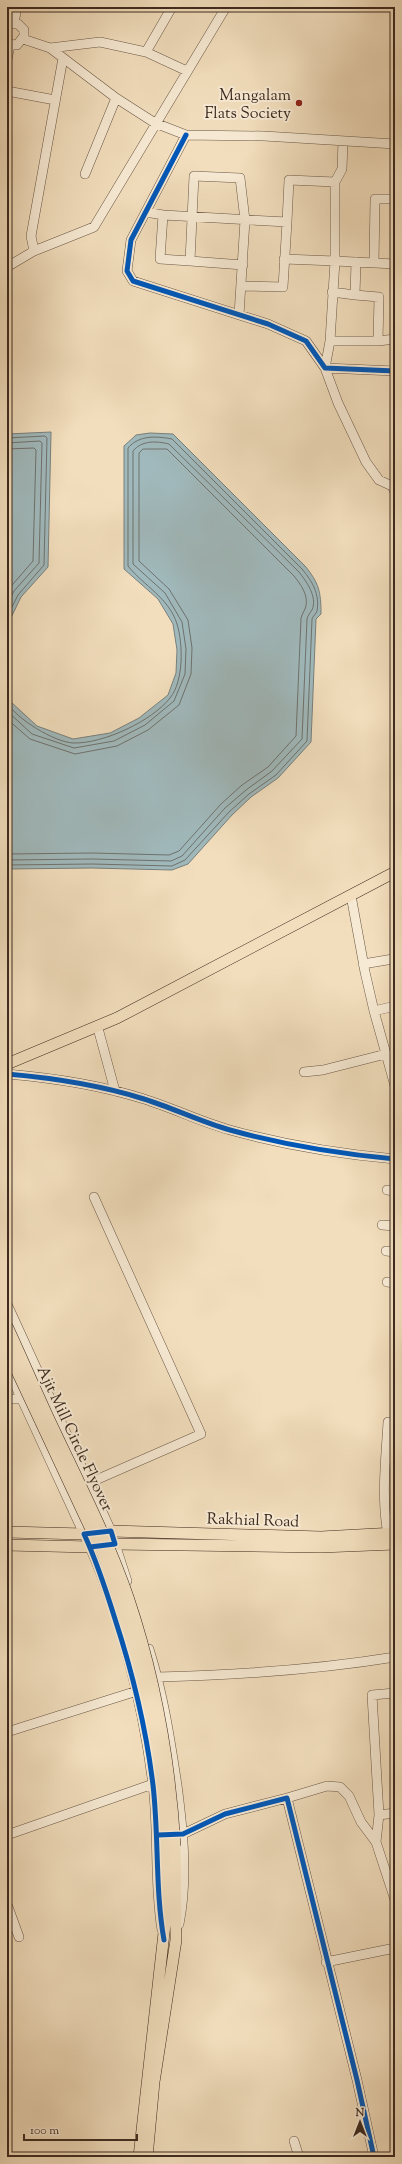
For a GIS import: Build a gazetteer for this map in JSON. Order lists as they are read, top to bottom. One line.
{"streets":{"main road":["Ajit Mill Circle Flyover","Rakhial Road"]},"places":["Mangalam Flats Society"],"scale_bar":"100 m","north":"top"}
